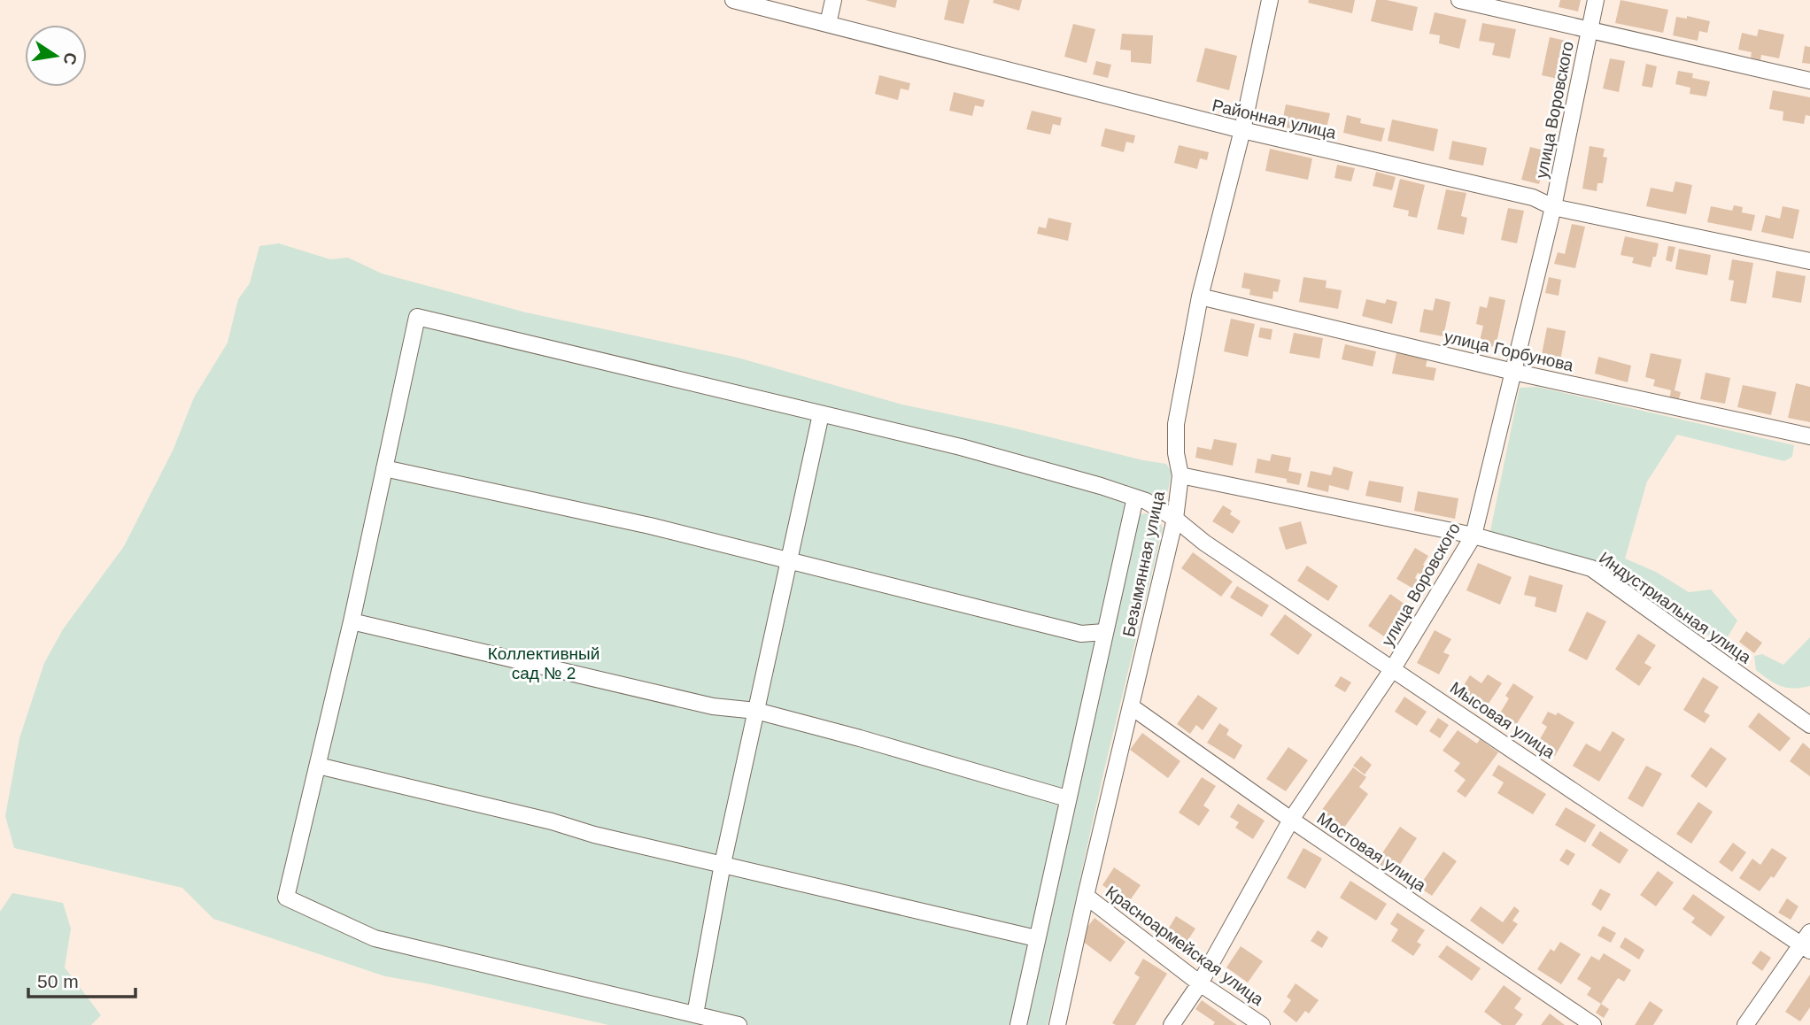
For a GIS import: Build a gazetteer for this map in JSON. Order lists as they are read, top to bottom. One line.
{"streets":{"street":["улица Воровского","Районная улица","улица Горбунова","Безымянная улица","Индустриальная улица","Мысовая улица","Мостовая улица","Красноармейская улица"]},"crossings":[["улица Воровского","Районная улица"],["улица Воровского","улица Горбунова"],["улица Воровского","Индустриальная улица"],["улица Воровского","Мысовая улица"],["улица Воровского","Мостовая улица"],["улица Воровского","Красноармейская улица"],["Районная улица","Безымянная улица"],["улица Горбунова","Безымянная улица"],["Безымянная улица","Индустриальная улица"],["Безымянная улица","Мысовая улица"],["Безымянная улица","Мостовая улица"],["Безымянная улица","Красноармейская улица"]],"parks":["Коллективный сад № 2"],"scale_bar":"50 m","north":"right"}
